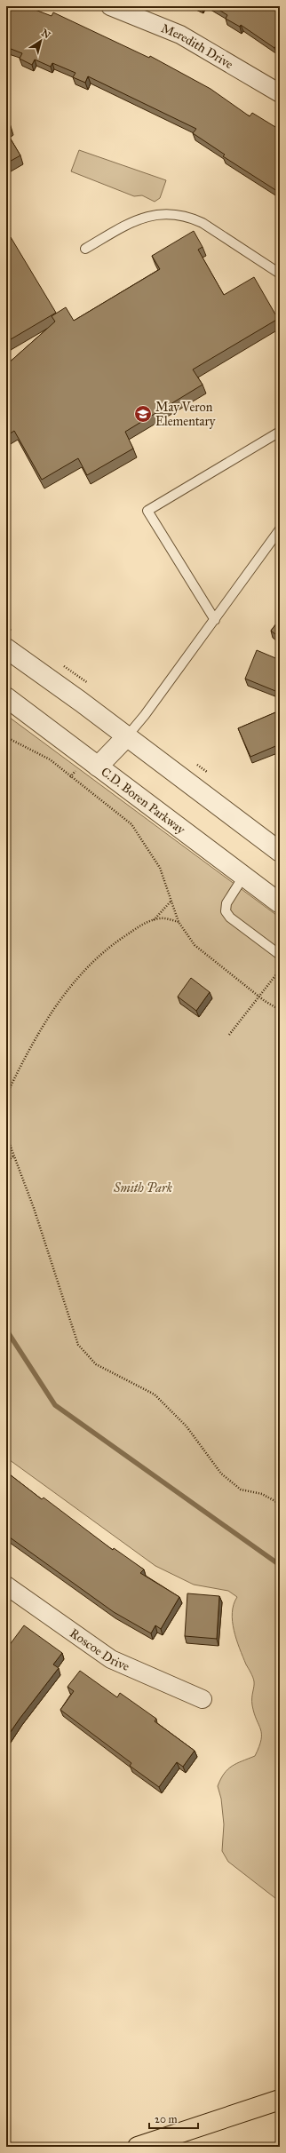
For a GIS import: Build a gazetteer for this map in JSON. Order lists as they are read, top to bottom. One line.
{"streets":{"street":["Meredith Drive","C.D. Boren Parkway","Roscoe Drive"]},"parks":["Smith Park"],"places":{"school or university":["May Veron Elementary"]},"scale_bar":"20 m","north":"top right"}
